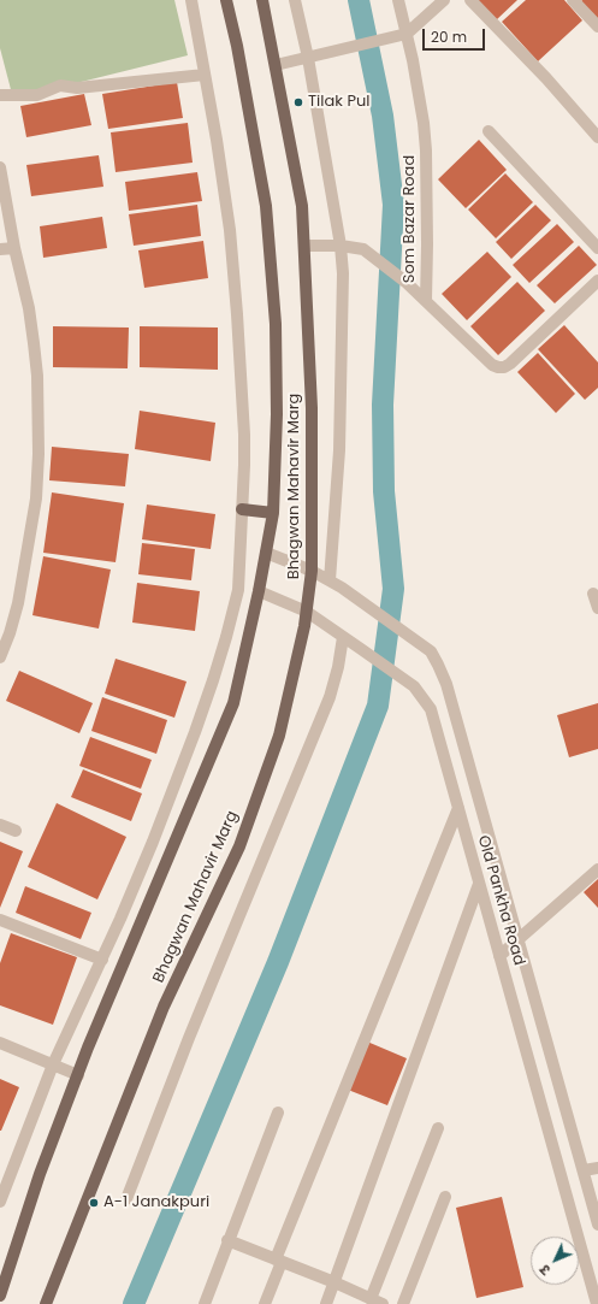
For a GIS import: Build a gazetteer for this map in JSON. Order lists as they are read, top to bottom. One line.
{"streets":{"main road":["Bhagwan Mahavir Marg"],"street":["Som Bazar Road","Old Pankha Road"]},"crossings":[["Som Bazar Road","Bhagwan Mahavir Marg"],["Bhagwan Mahavir Marg","Old Pankha Road"]],"places":["Tilak Pul","A-1 Janakpuri"],"scale_bar":"20 m","north":"bottom left"}
